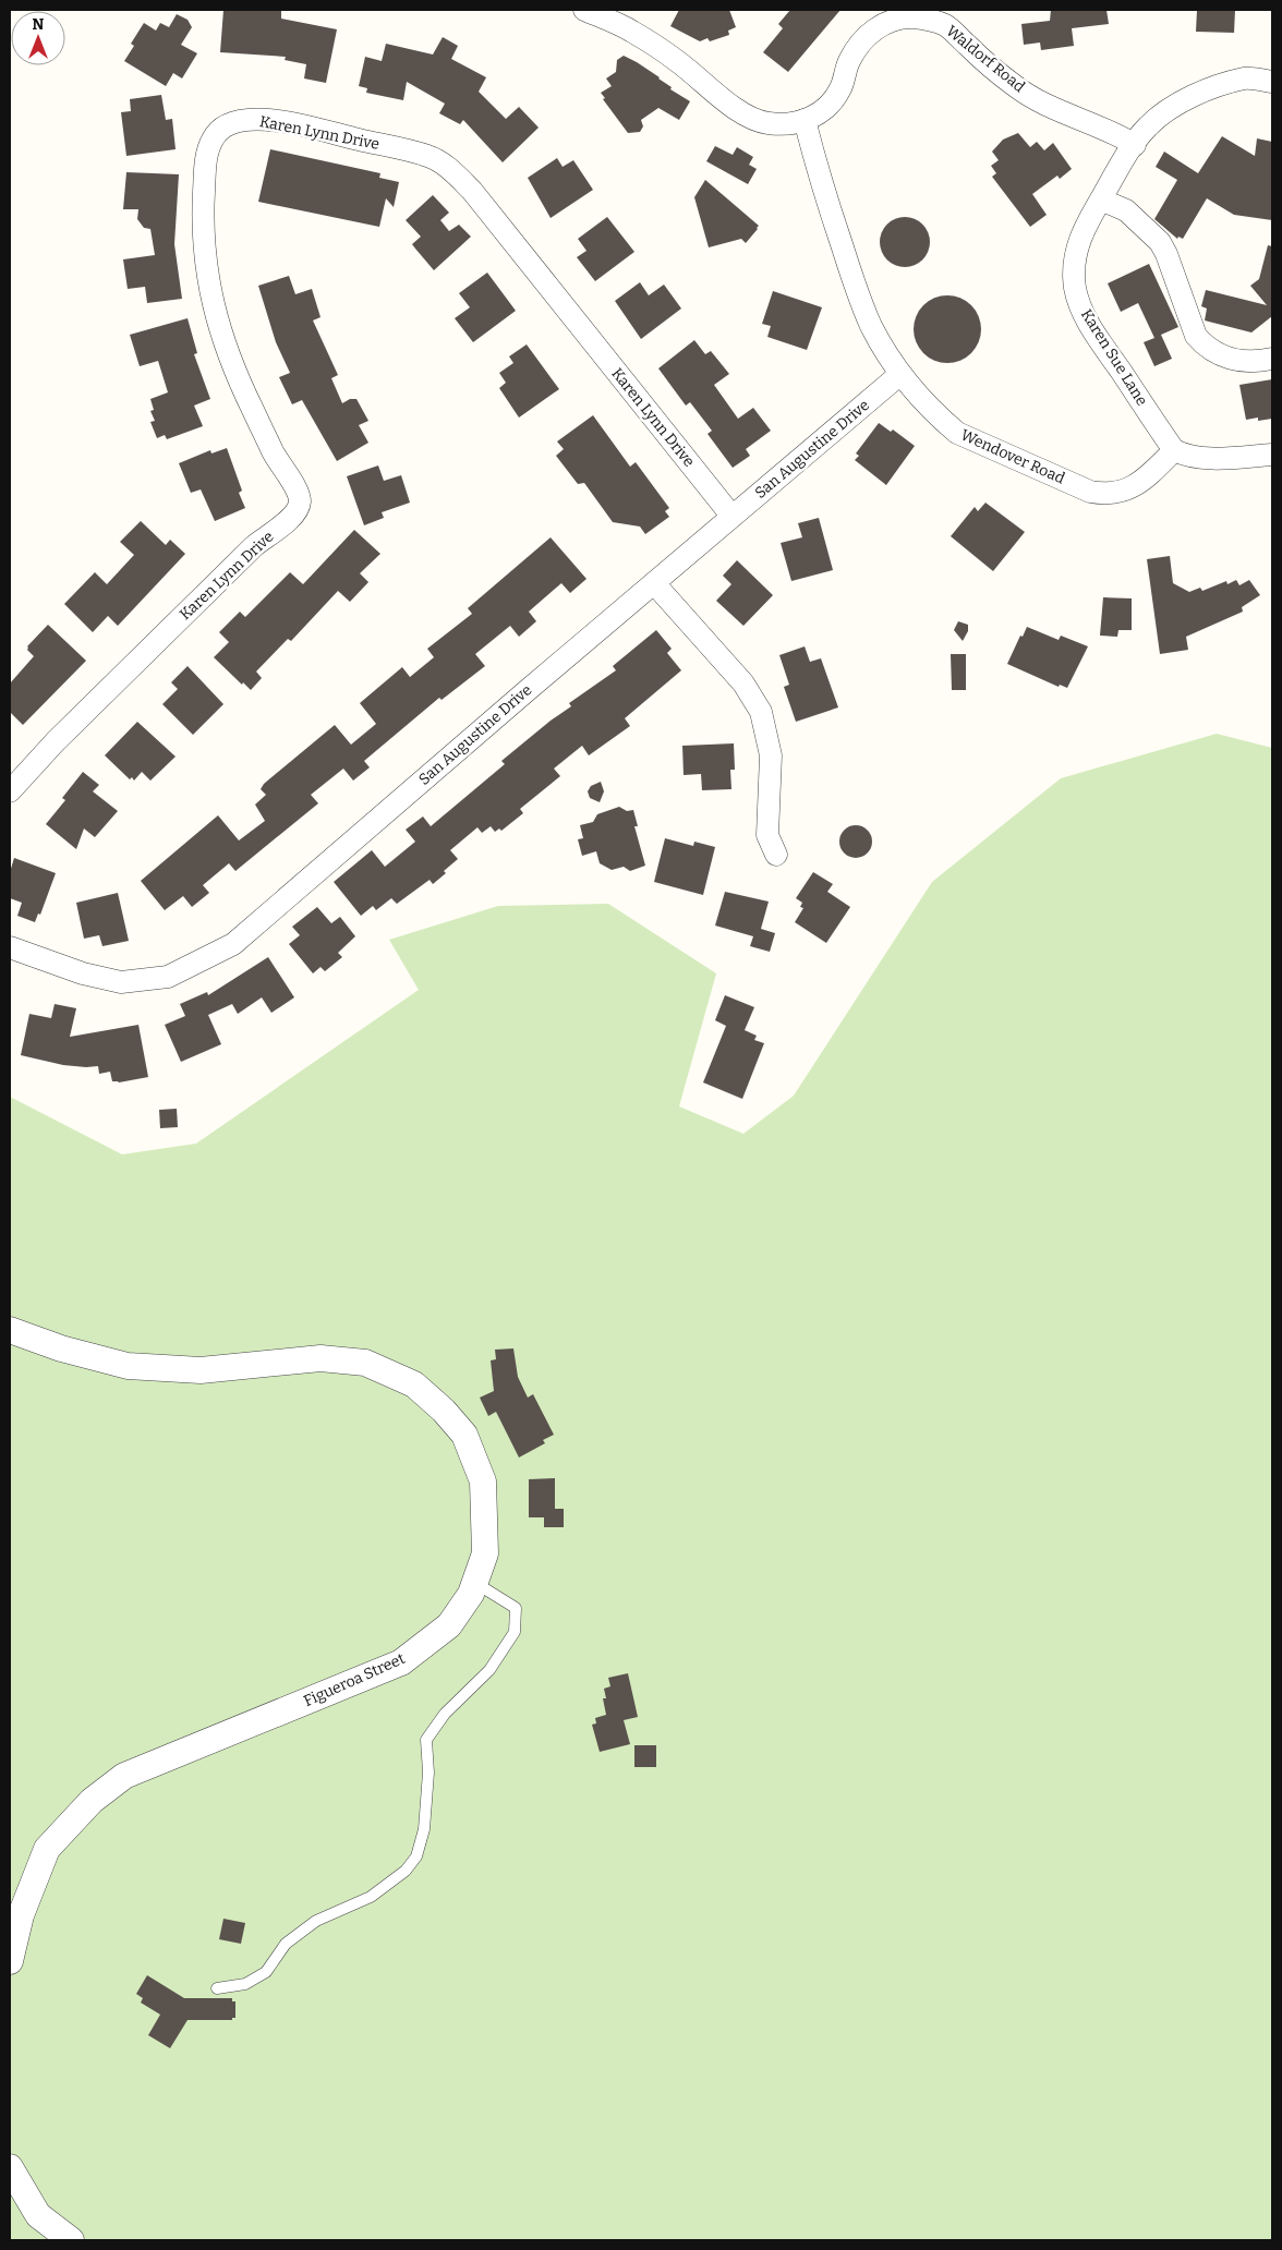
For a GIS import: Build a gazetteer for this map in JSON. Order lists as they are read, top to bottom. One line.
{"streets":{"street":["Waldorf Road","Karen Lynn Drive","Karen Sue Lane","San Augustine Drive","Wendover Road","Figueroa Street"]},"crossings":[["Waldorf Road","Karen Sue Lane"],["Waldorf Road","Wendover Road"],["Karen Lynn Drive","San Augustine Drive"],["Karen Sue Lane","Wendover Road"],["San Augustine Drive","Wendover Road"]],"north":"top"}
